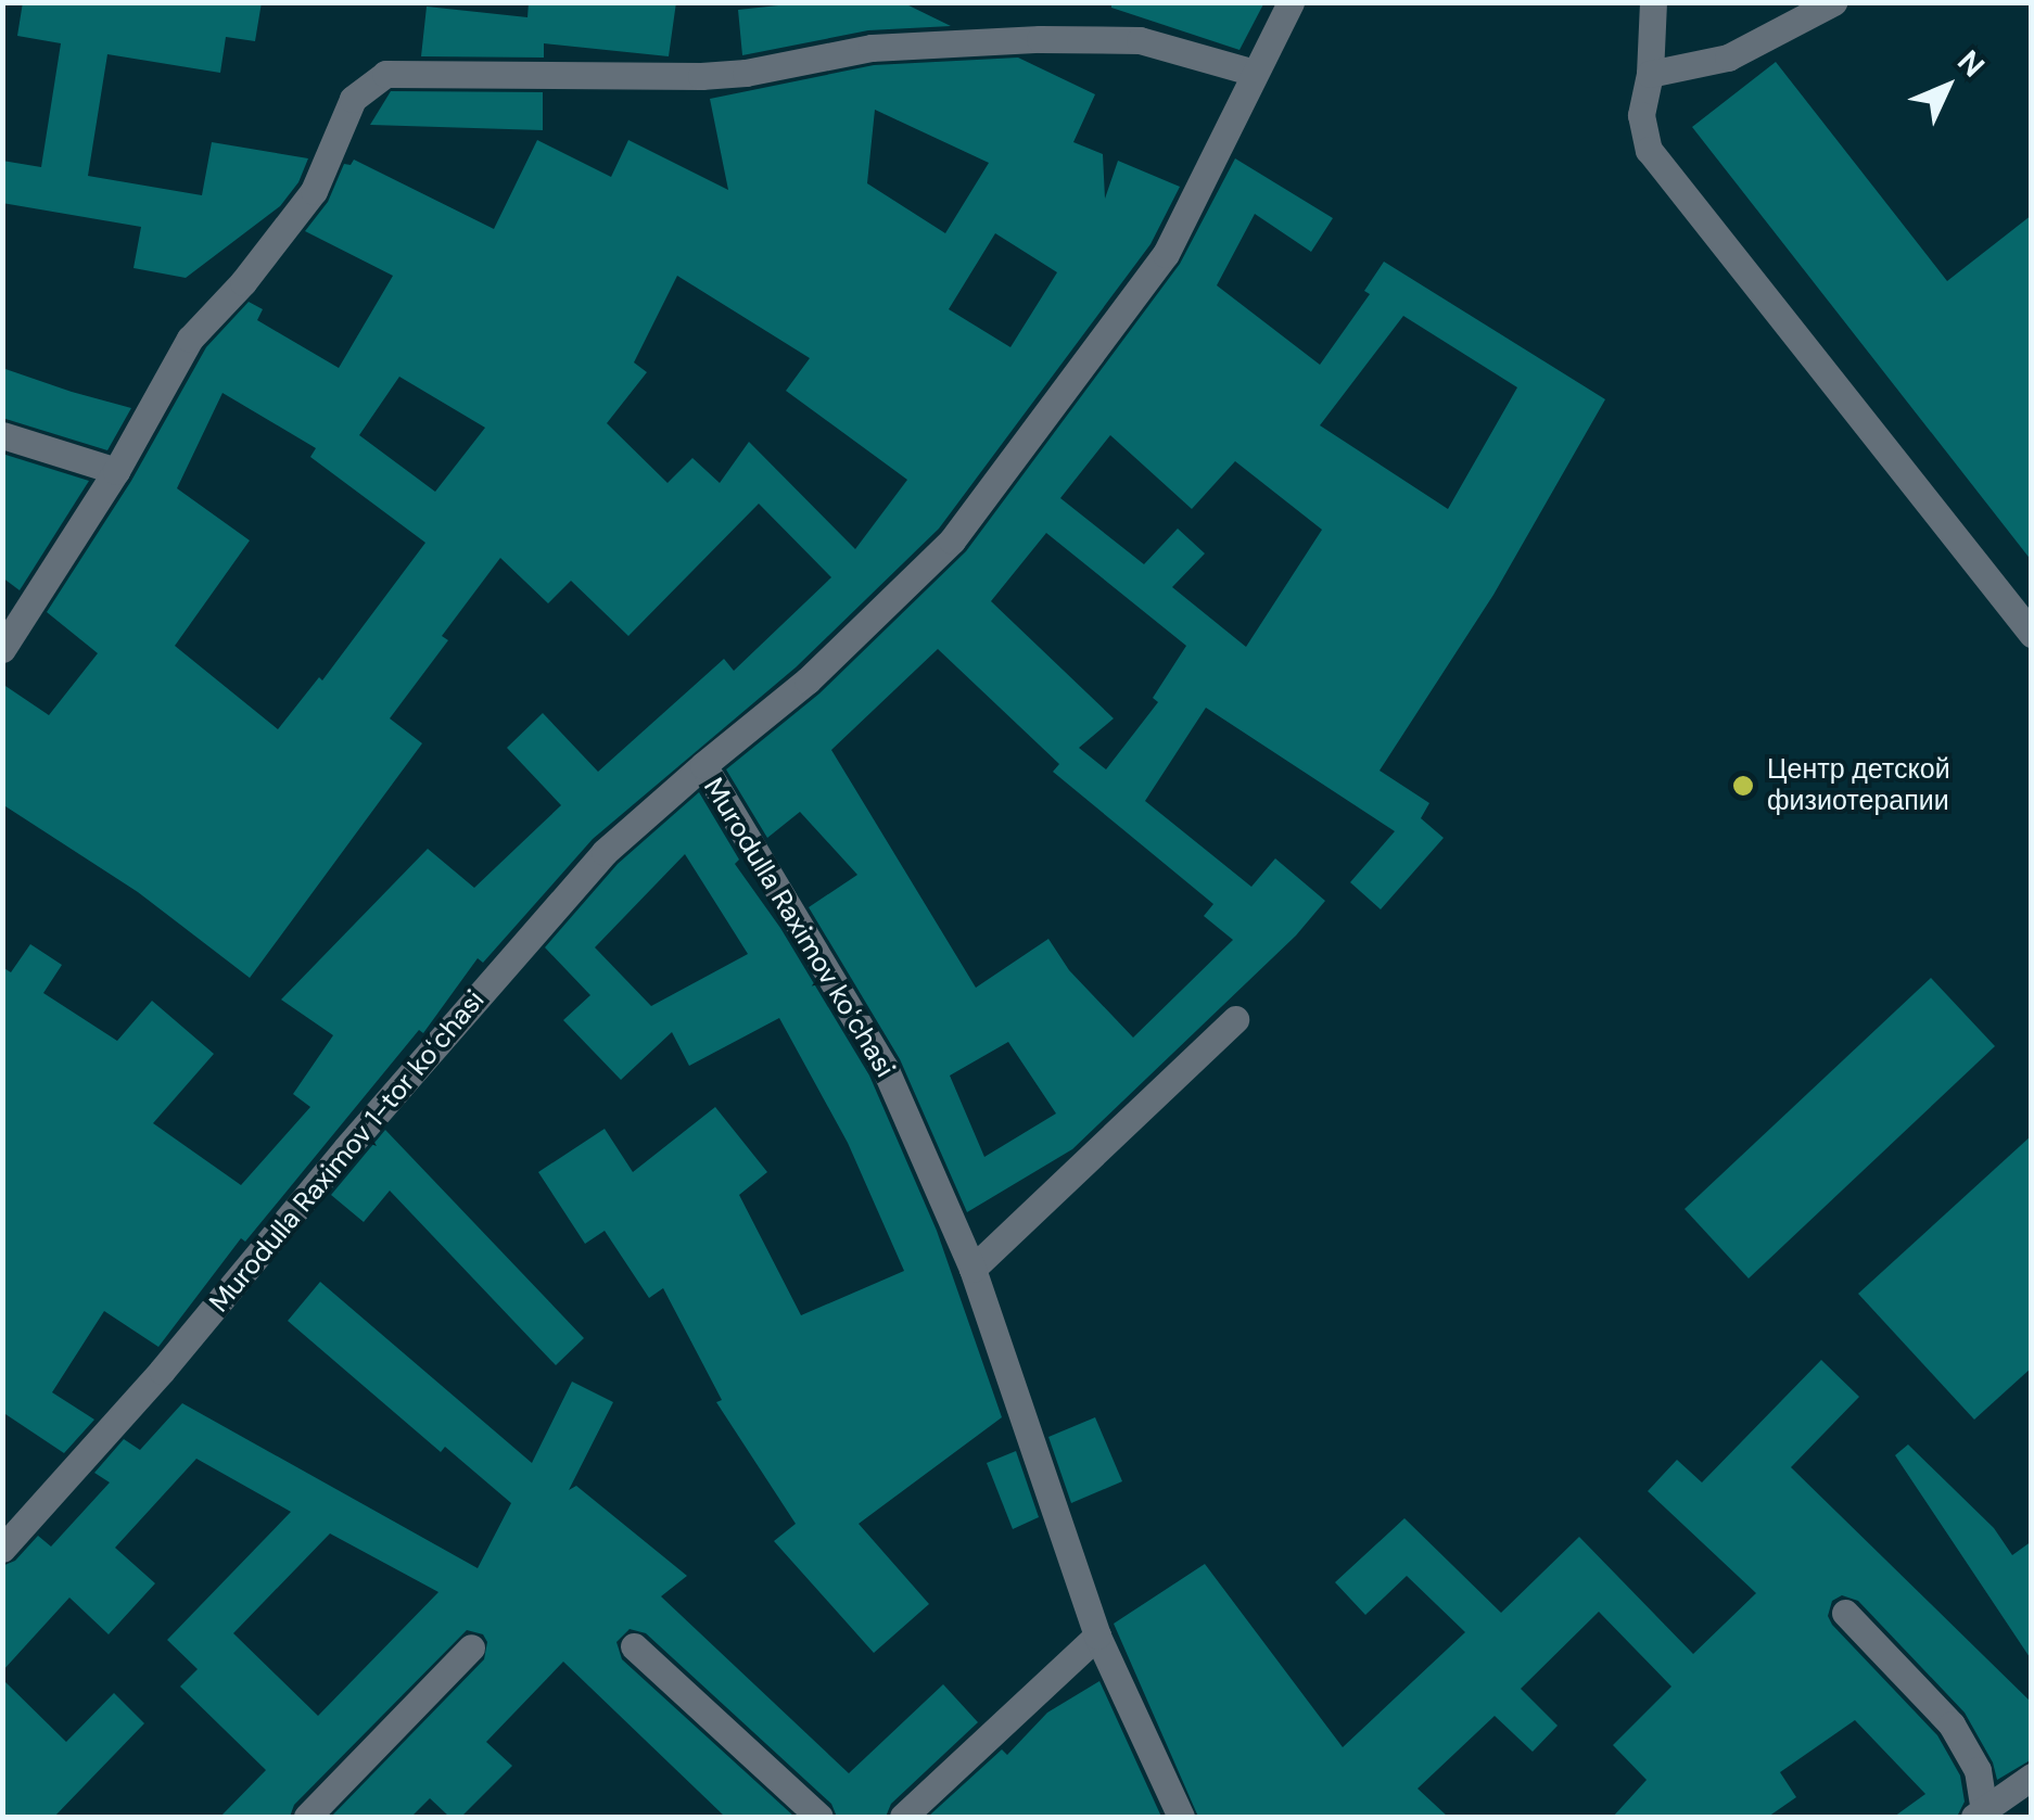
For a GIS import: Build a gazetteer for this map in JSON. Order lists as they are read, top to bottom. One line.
{"streets":{"street":["Murodulla Raximov koʻchasi","Murodulla Raximov 1-tor koʻchasi"]},"crossings":[["Murodulla Raximov koʻchasi","Murodulla Raximov 1-tor koʻchasi"]],"places":["Центр детской физиотерапии"],"north":"top right"}
